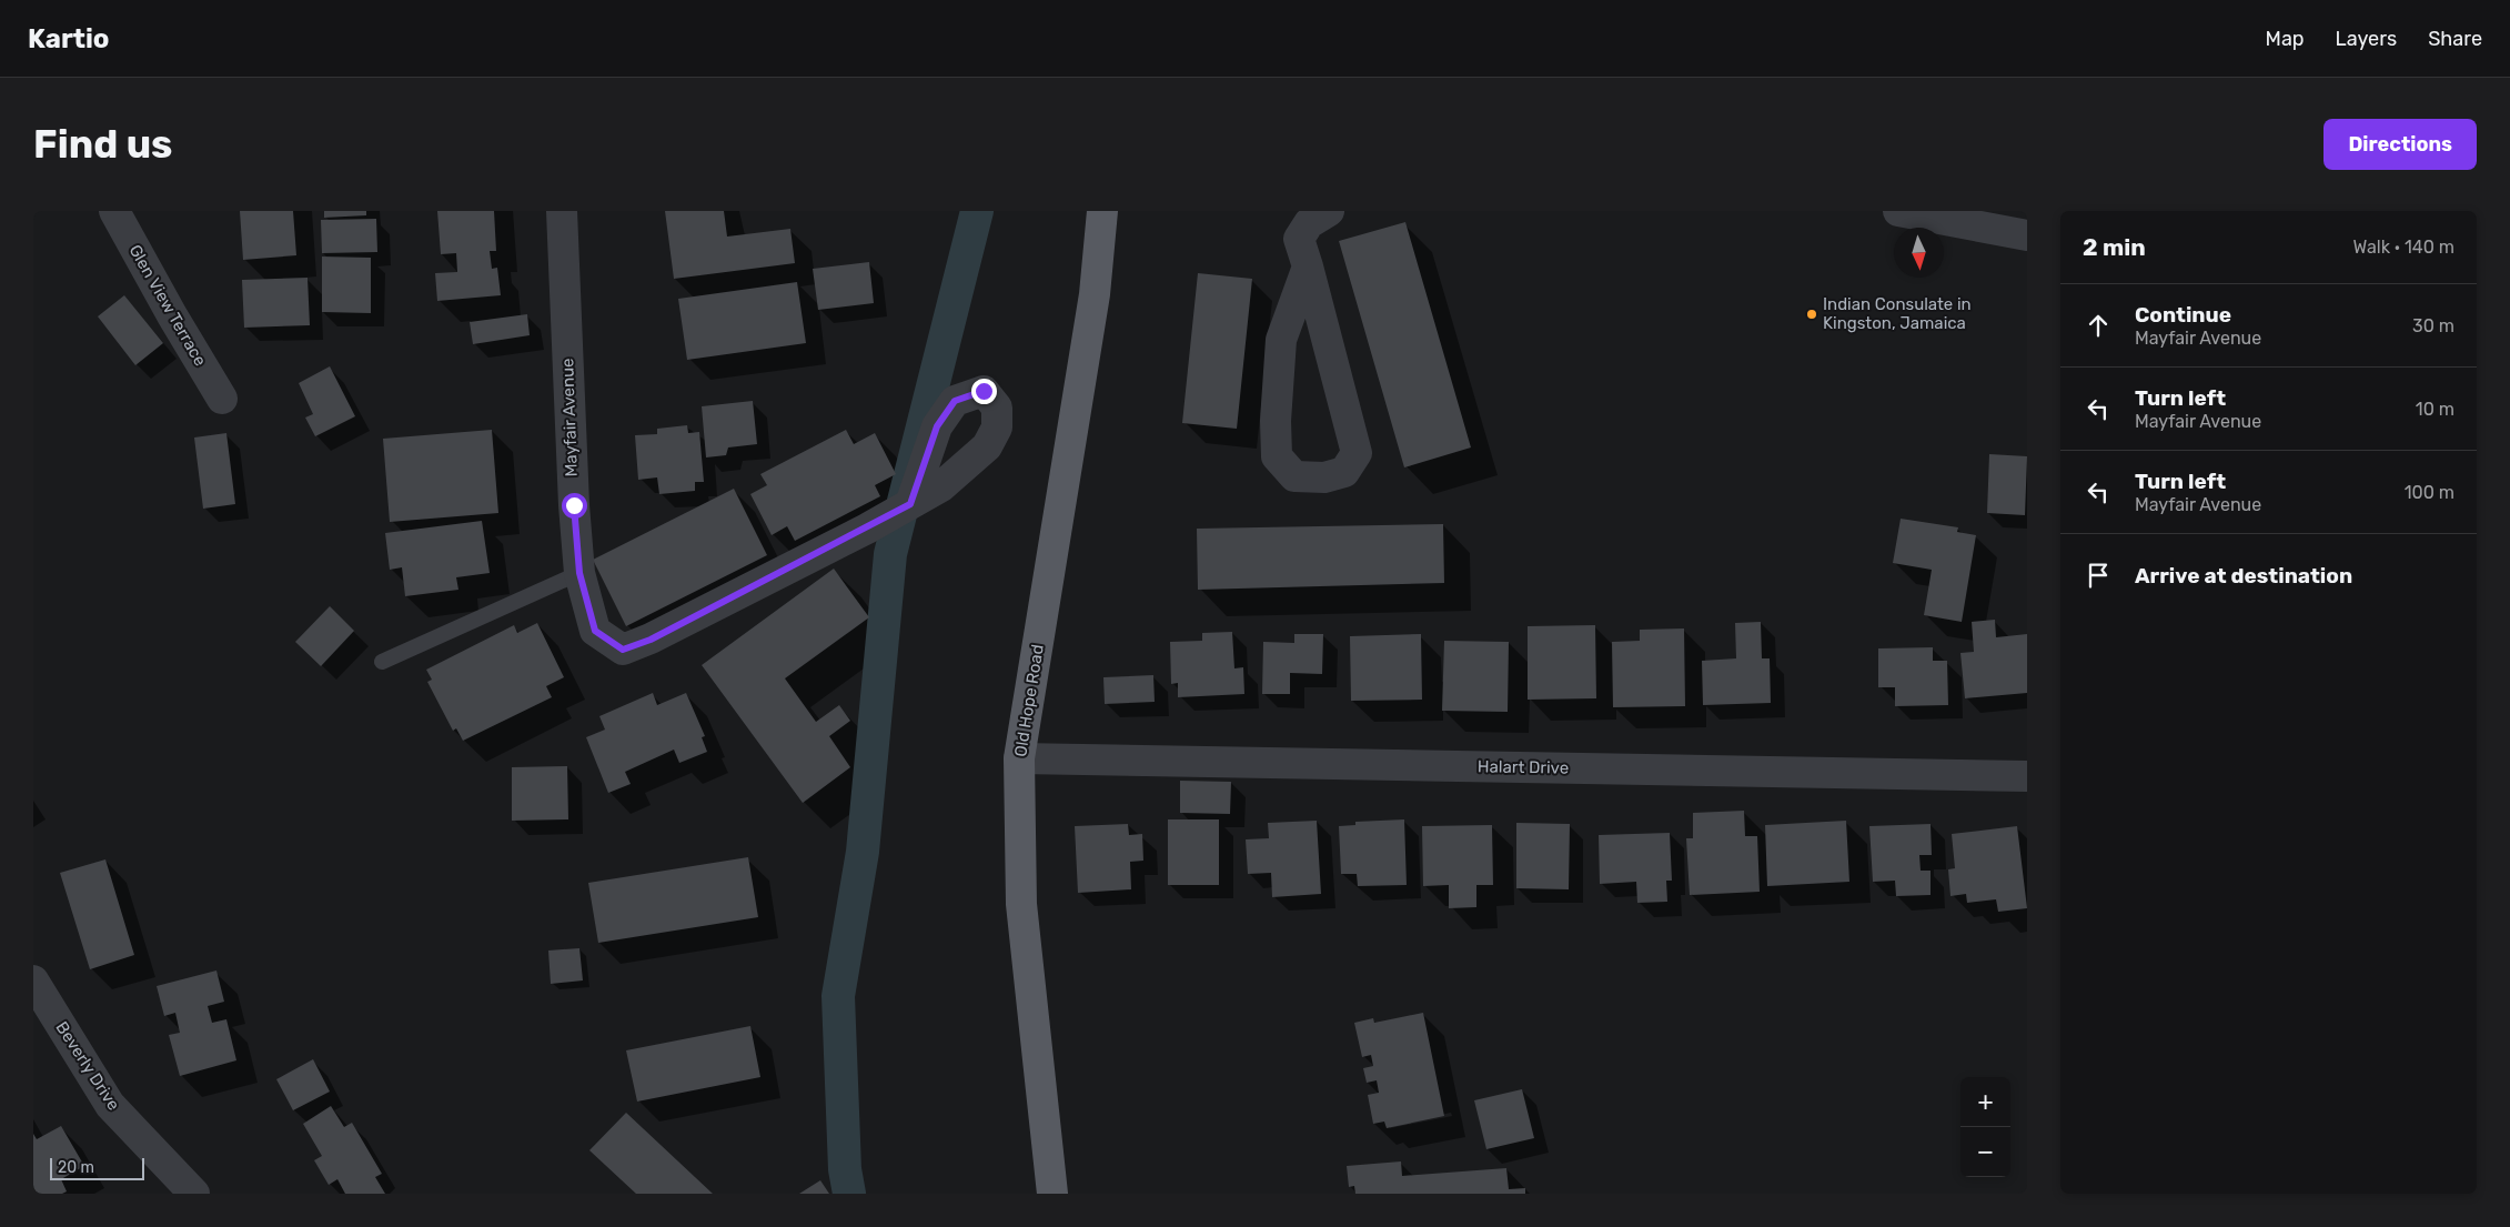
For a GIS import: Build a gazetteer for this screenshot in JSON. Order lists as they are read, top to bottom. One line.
{"streets":{"main road":["Old Hope Road"],"street":["Glen View Terrace","Mayfair Avenue","Halart Drive","Beverly Drive"]},"crossings":[["Old Hope Road","Halart Drive"]],"places":["Indian Consulate in Kingston, Jamaica"],"scale_bar":"20 m","north":"bottom","page":{"header":"Kartio","nav":["Map","Layers","Share"],"buttons":"Directions","title":"Find us","heading":["2 min","Walk · 140 m"],"list":[["Continue","Mayfair Avenue","30 m"],["Turn left","Mayfair Avenue","10 m"],["Turn left","Mayfair Avenue","100 m"],"Arrive at destination"],"map_buttons":["+","−"],"scale":"20 m"}}
